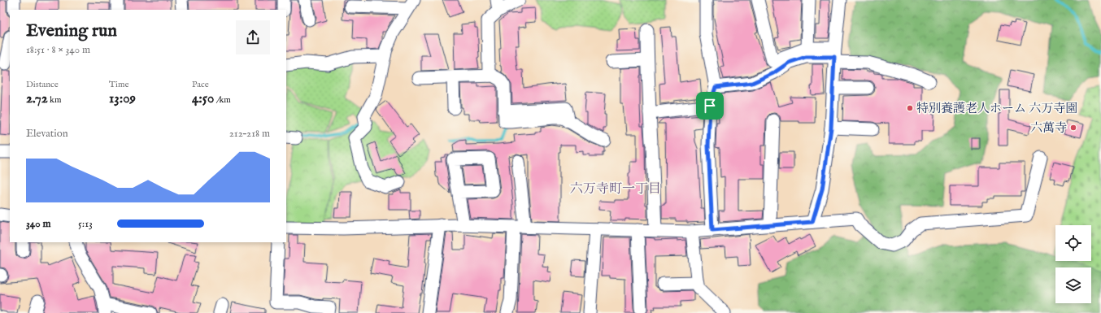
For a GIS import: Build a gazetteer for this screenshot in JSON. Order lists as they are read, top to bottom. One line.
{"districts":["六万寺町一丁目"],"places":["特別養護老人ホーム 六万寺園","六萬寺"],"page":{"heading":["Evening run","18:51 · 8 × 340 m"],"stats":[["Distance","2.72 km"],["Time","13:09"],["Pace","4:50 /km"]],"chart":["Elevation","212–218 m"],"list":[{"name":"340 m","note":"5:13"}]}}
